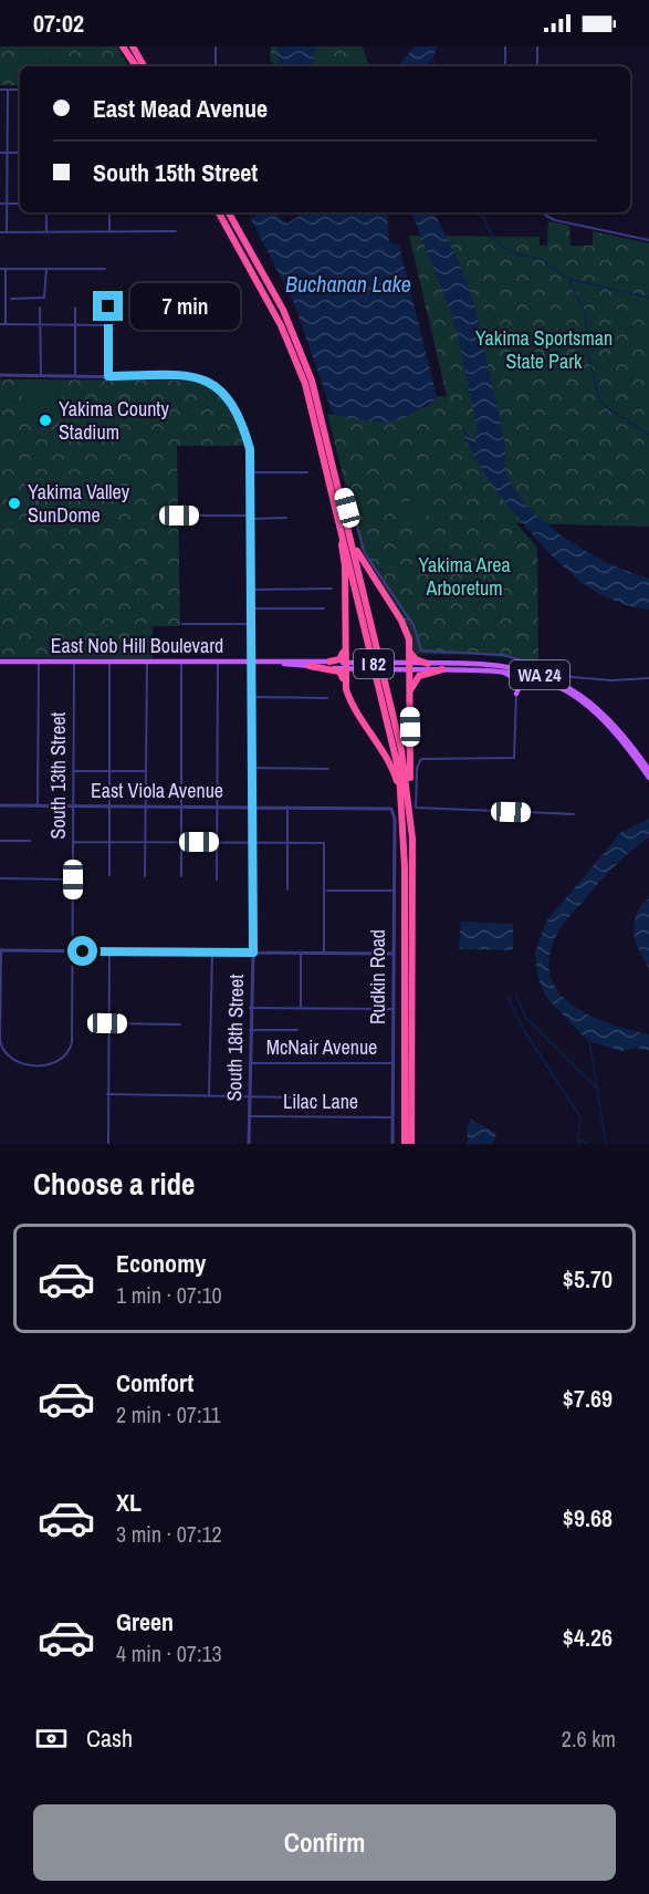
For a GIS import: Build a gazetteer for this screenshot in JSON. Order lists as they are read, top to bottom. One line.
{"streets":{"highway":["I 82","WA 24"],"main road":["East Nob Hill Boulevard"],"street":["South 13th Street","East Viola Avenue","Rudkin Road","South 18th Street","McNair Avenue","Lilac Lane"]},"crossings":[["East Nob Hill Boulevard","WA 24"],["East Nob Hill Boulevard","South 13th Street"],["East Nob Hill Boulevard","South 18th Street"],["South 13th Street","East Viola Avenue"],["East Viola Avenue","Rudkin Road"],["East Viola Avenue","South 18th Street"],["Rudkin Road","McNair Avenue"],["Rudkin Road","Lilac Lane"],["South 18th Street","McNair Avenue"],["South 18th Street","Lilac Lane"]],"water":["Buchanan Lake"],"parks":["Yakima Sportsman State Park","Yakima Area Arboretum"],"places":["Yakima County Stadium","Yakima Valley SunDome"],"page":{"status":"07:02","banner":["East Mead Avenue","South 15th Street"],"bubble":"7 min","heading":"Choose a ride","list":[{"name":"Economy","note":"1 min · 07:10","value":"$5.70"},{"name":"Comfort","note":"2 min · 07:11","value":"$7.69"},{"name":"XL","note":"3 min · 07:12","value":"$9.68"},{"name":"Green","note":"4 min · 07:13","value":"$4.26"}],"pay":["Cash","2.6 km"],"buttons":"Confirm"}}
